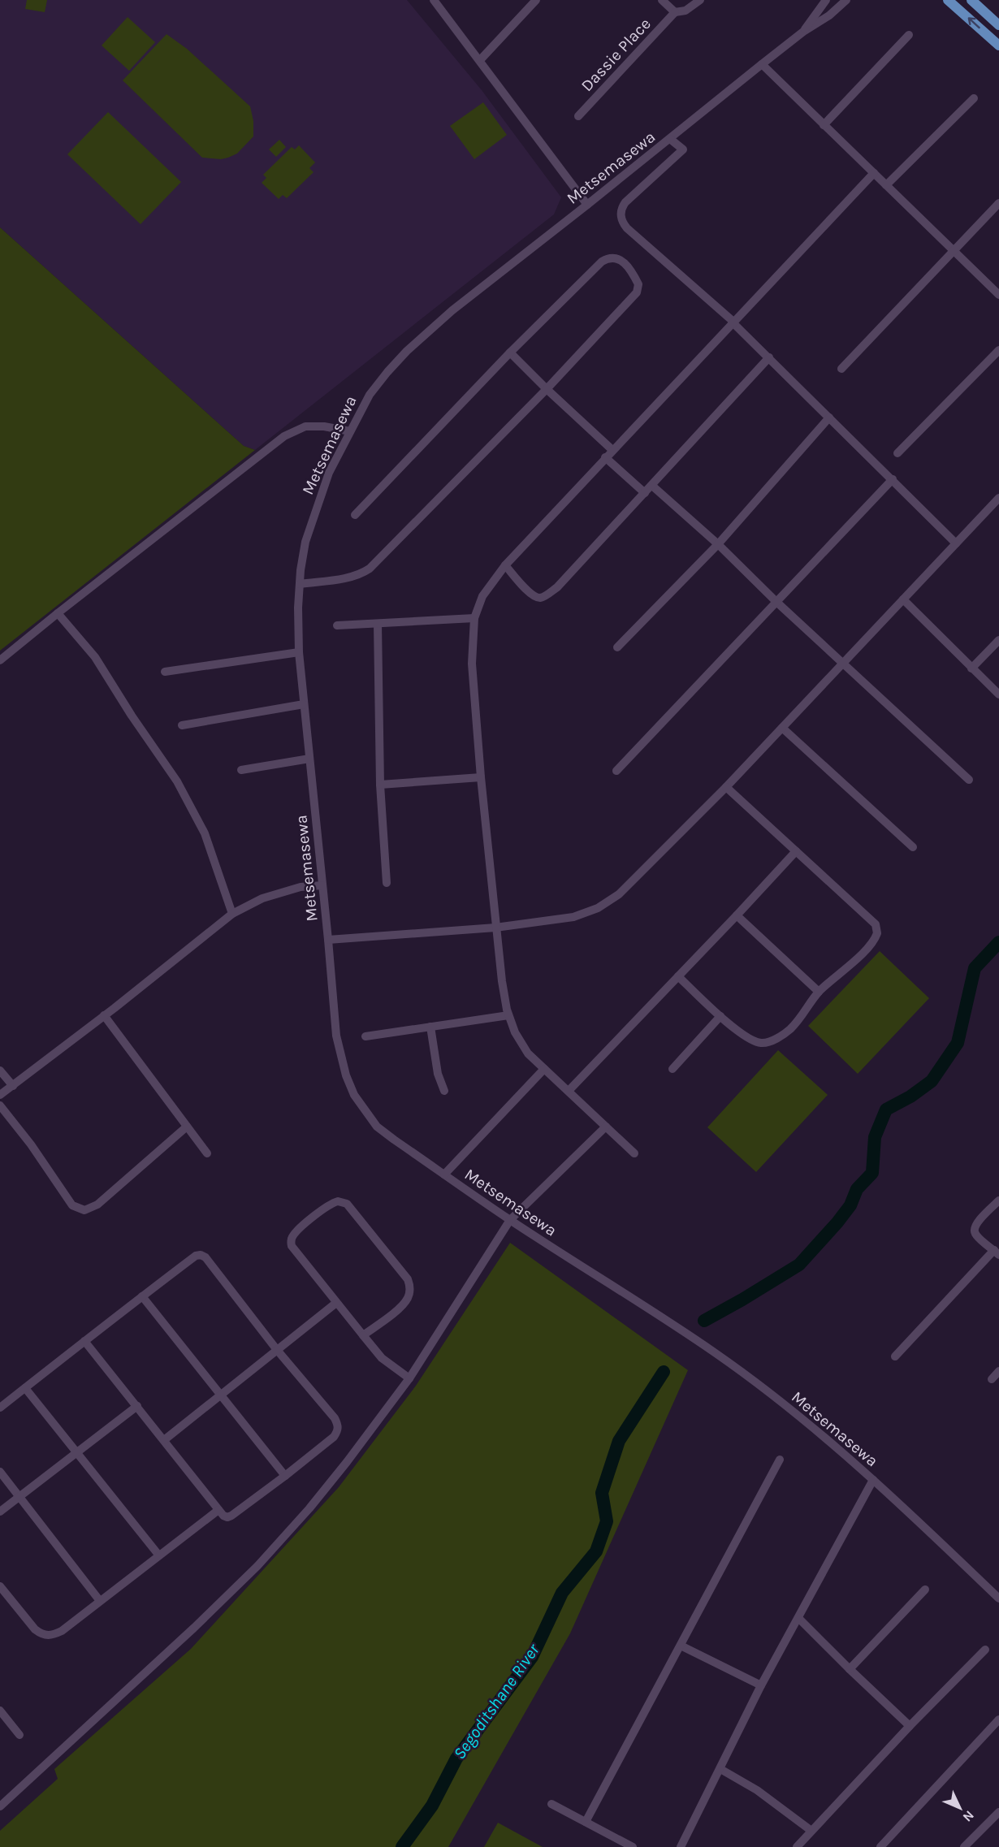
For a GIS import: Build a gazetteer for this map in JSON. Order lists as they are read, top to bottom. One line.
{"streets":{"street":["Dassie Place","Metsemasewa"]},"water":["Segoditshane River"],"north":"bottom right"}
